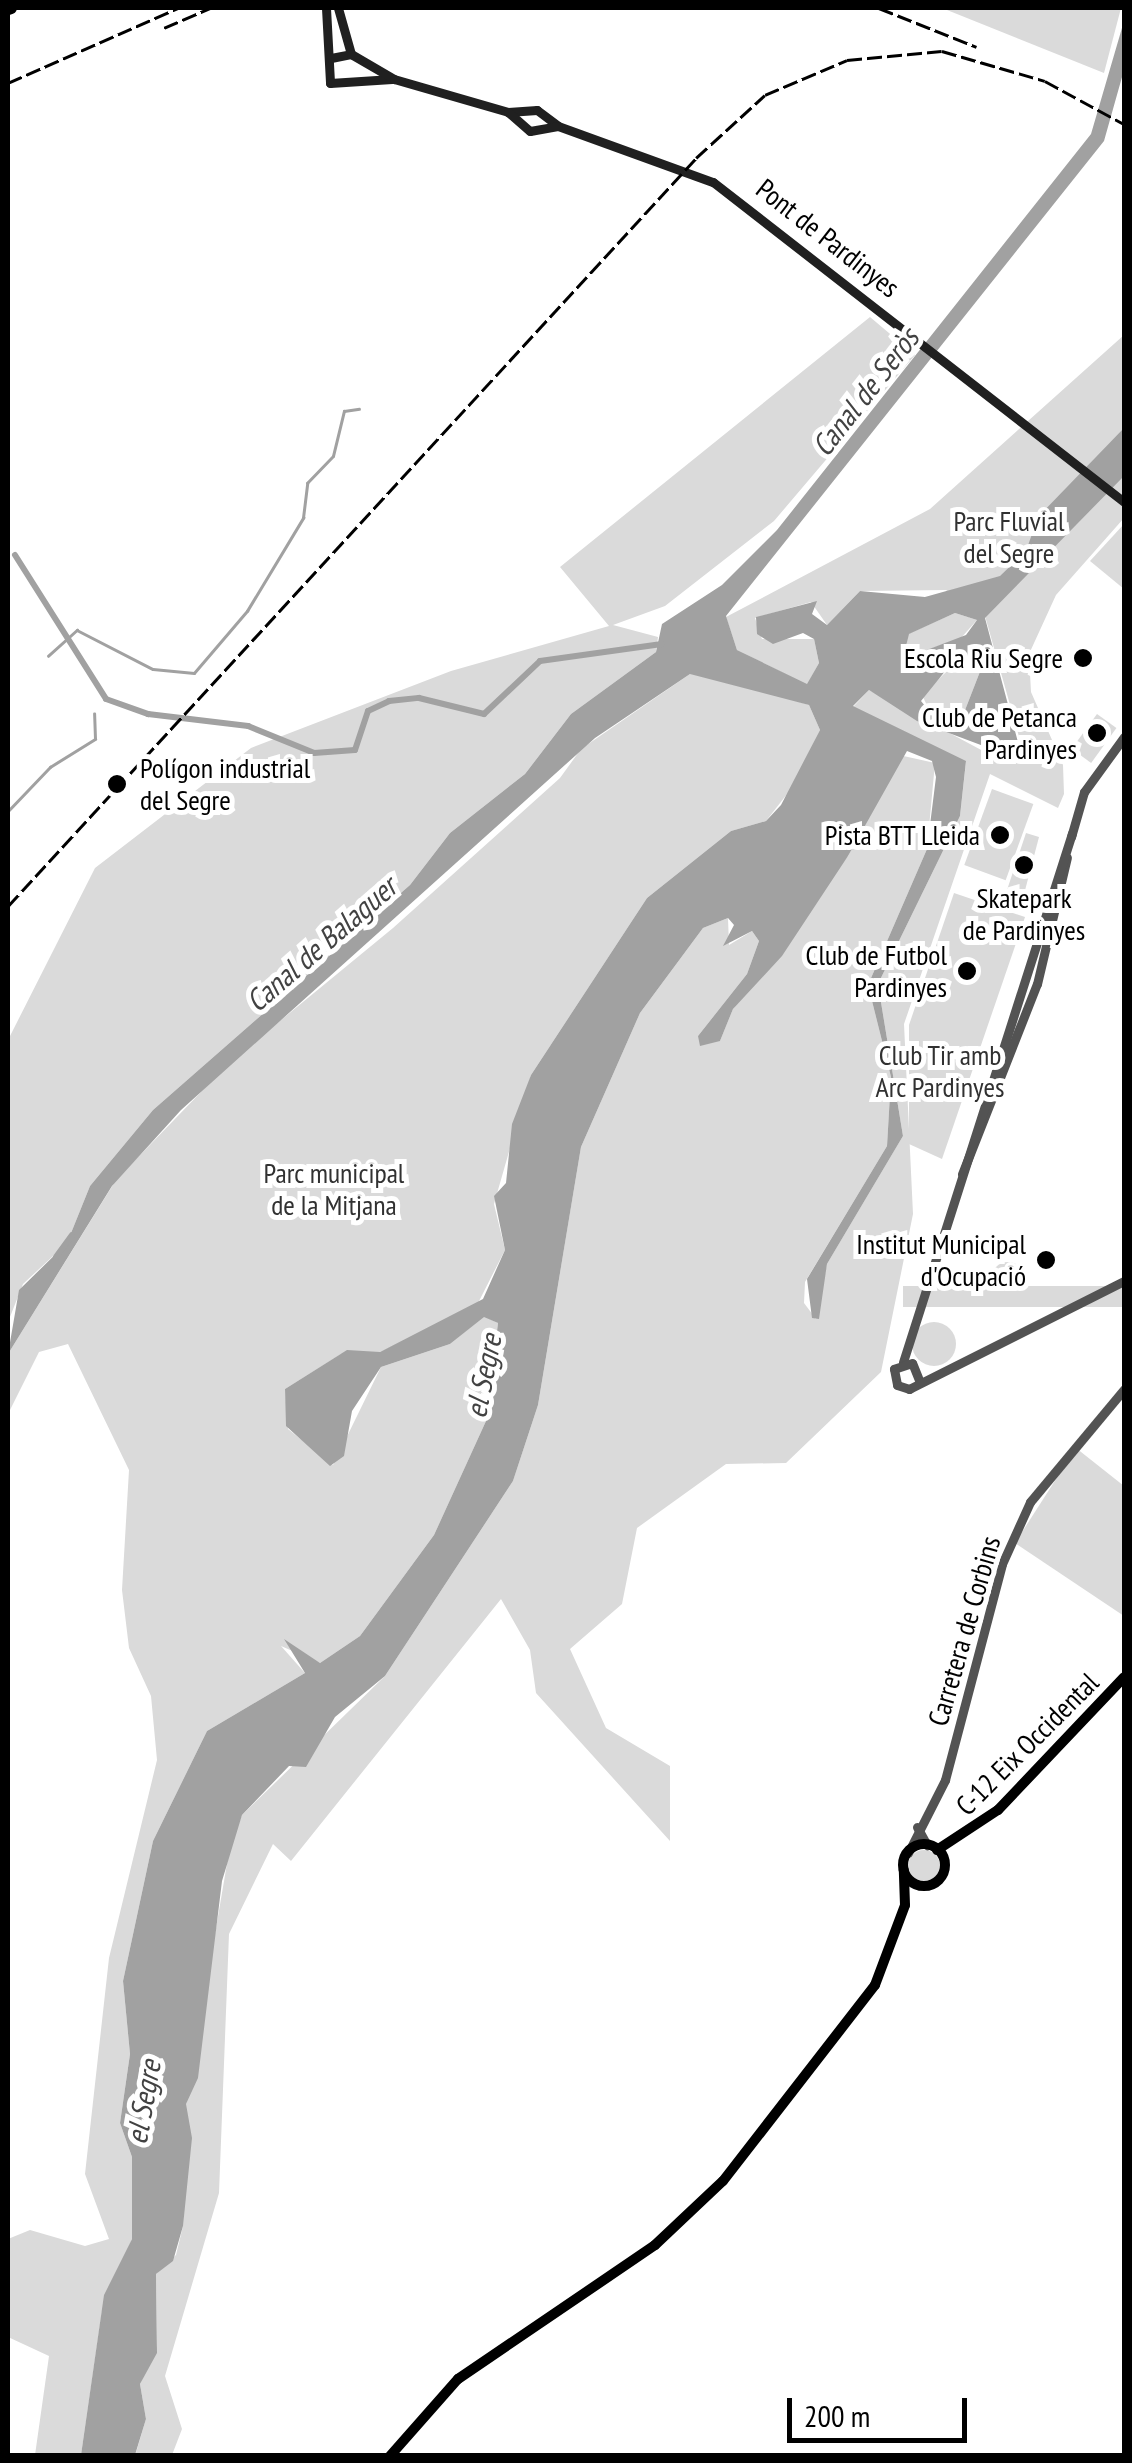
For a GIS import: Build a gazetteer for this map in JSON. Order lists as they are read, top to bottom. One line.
{"streets":{"main road":["Pont de Pardinyes","C-12 Eix Occidental"],"street":["Carretera de Corbins"]},"water":["Canal de Seròs","Canal de Balaguer","el Segre"],"parks":["Parc Fluvial del Segre","Club Tir amb Arc Pardinyes","Parc municipal de la Mitjana"],"places":["Escola Riu Segre","Club de Petanca Pardinyes","Polígon industrial del Segre","Pista BTT Lleida","Skatepark de Pardinyes","Club de Futbol Pardinyes","Institut Municipal d'Ocupació"],"scale_bar":"200 m"}
